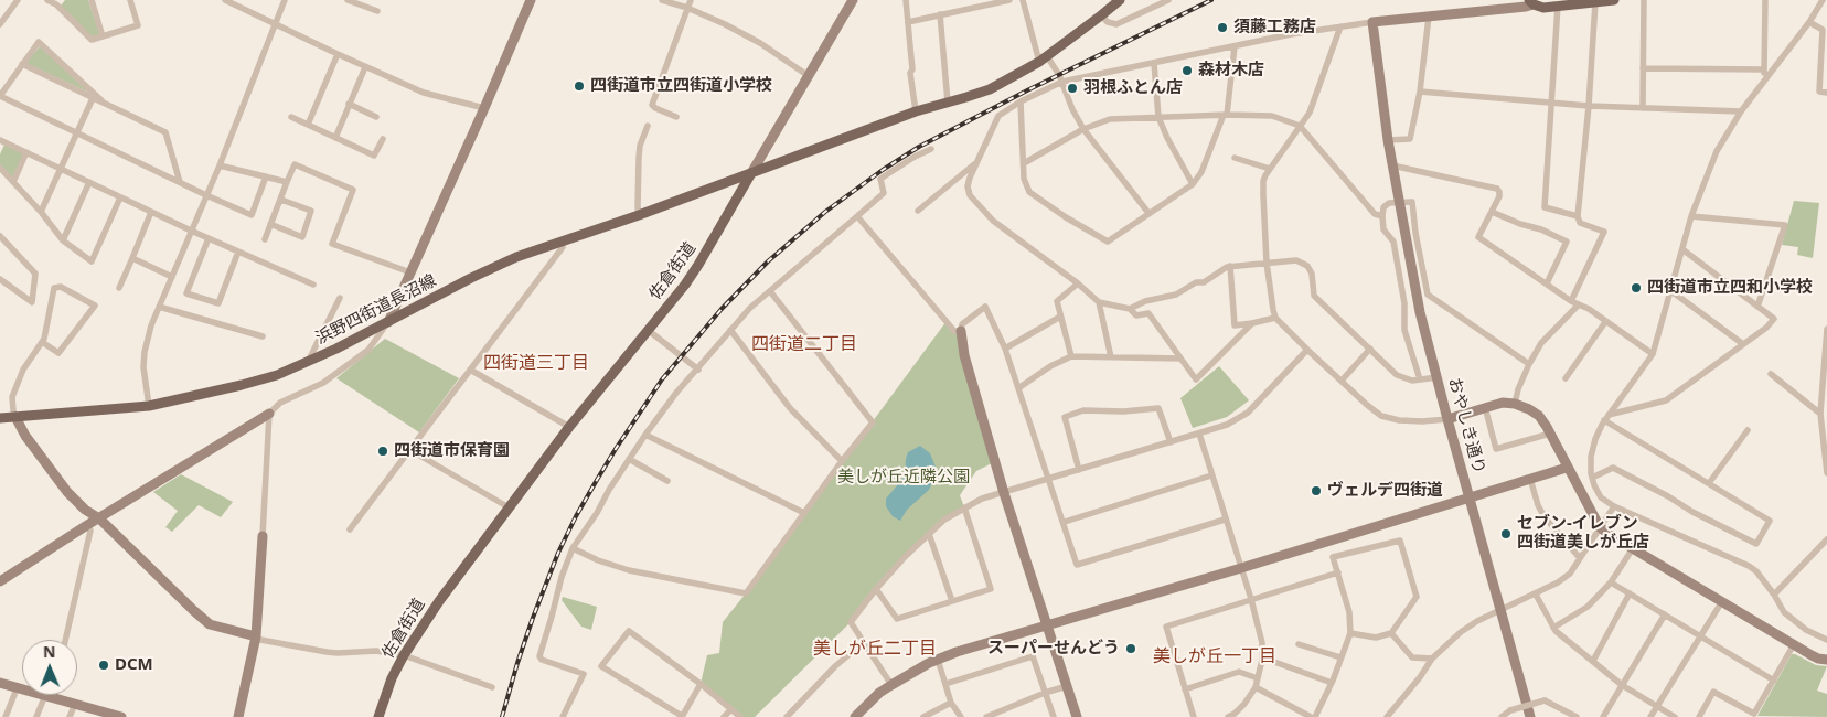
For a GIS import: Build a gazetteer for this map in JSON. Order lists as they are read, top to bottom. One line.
{"streets":{"main road":["佐倉街道","浜野四街道長沼線"],"street":["おやしき通り"]},"crossings":[["佐倉街道","浜野四街道長沼線"]],"districts":["四街道二丁目","四街道三丁目","美しが丘二丁目","美しが丘一丁目"],"parks":["美しが丘近隣公園"],"places":["須藤工務店","森材木店","四街道市立四街道小学校","羽根ふとん店","四街道市立四和小学校","四街道市保育園","ヴェルデ四街道","セブン-イレブン 四街道美しが丘店","スーパーせんどう","DCM"],"north":"top"}
